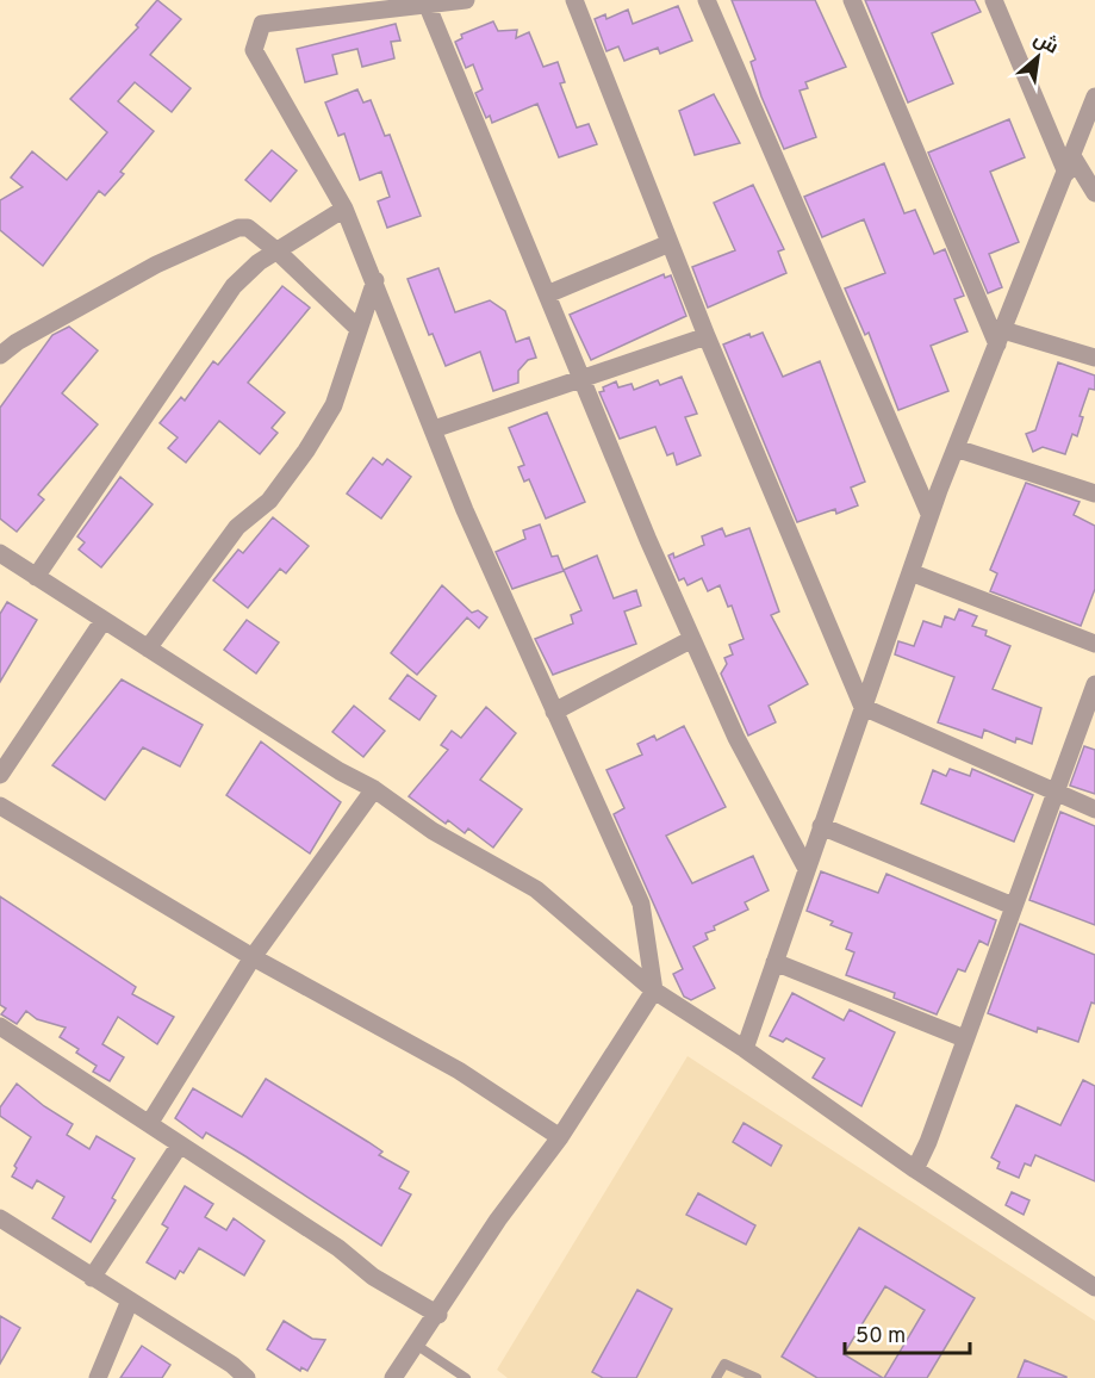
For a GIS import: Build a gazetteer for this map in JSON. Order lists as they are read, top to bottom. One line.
{"scale_bar":"50 m","north":"top right"}
